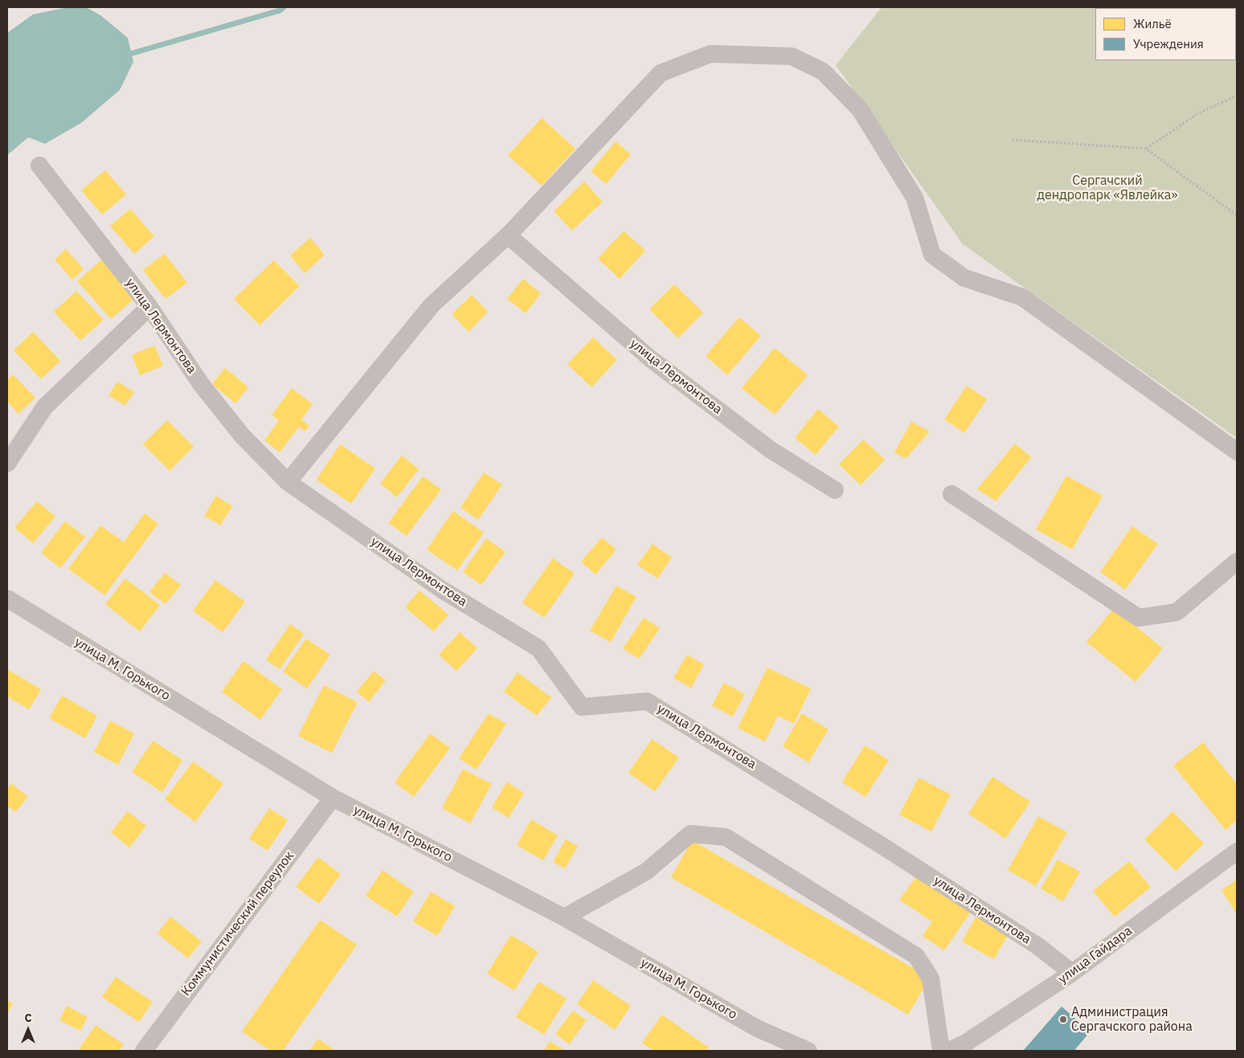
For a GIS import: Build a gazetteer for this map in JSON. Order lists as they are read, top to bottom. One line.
{"streets":{"street":["улица Лермонтова","улица М. Горького","Коммунистический переулок","улица Гайдара"]},"crossings":[["улица Лермонтова","улица Гайдара"],["улица М. Горького","Коммунистический переулок"]],"parks":["Сергачский дендропарк «Явлейка»"],"places":["Администрация Сергачского района"],"legend":["Жильё","Учреждения"],"north":"top"}
